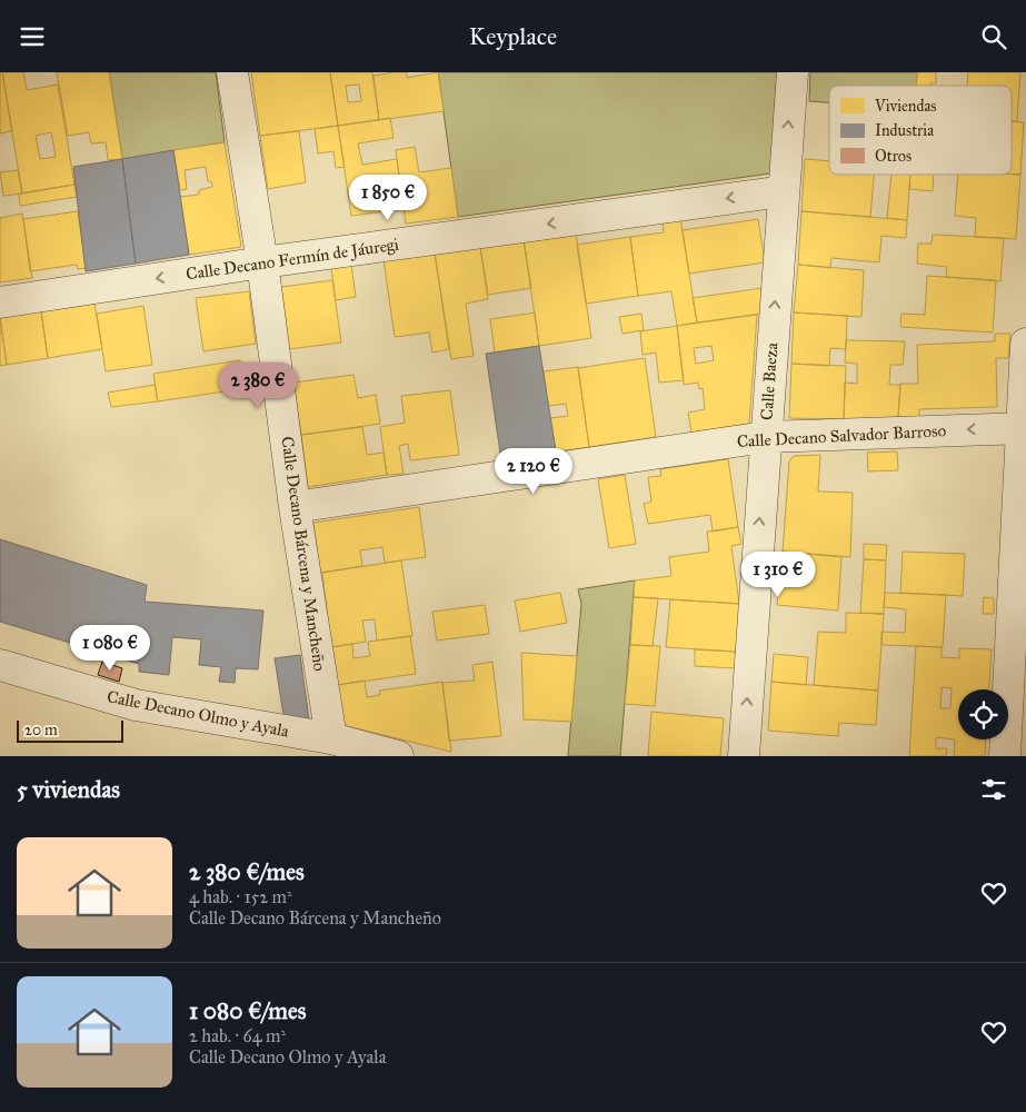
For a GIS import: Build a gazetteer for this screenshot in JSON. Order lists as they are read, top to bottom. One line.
{"streets":{"street":["Calle Decano Fermín de Jáuregi","Calle Baeza","Calle Decano Salvador Barroso","Calle Decano Bárcena y Mancheño","Calle Decano Olmo y Ayala"]},"crossings":[["Calle Decano Fermín de Jáuregi","Calle Baeza"],["Calle Decano Fermín de Jáuregi","Calle Decano Bárcena y Mancheño"],["Calle Baeza","Calle Decano Salvador Barroso"],["Calle Decano Salvador Barroso","Calle Decano Bárcena y Mancheño"],["Calle Decano Bárcena y Mancheño","Calle Decano Olmo y Ayala"]],"one_way":["Calle Decano Fermín de Jáuregi","Calle Decano Salvador Barroso"],"legend":["Viviendas","Industria","Otros"],"scale_bar":"20 m","page":{"header":"Keyplace","price":["1 850 €","2 380 €","2 120 €","1 310 €","1 080 €"],"scale":"20 m","heading":"5 viviendas","list":[{"name":"2 380 €/mes","note":"4 hab. · 152 m² · Calle Decano Bárcena y Mancheño"},{"name":"1 080 €/mes","note":"2 hab. · 64 m² · Calle Decano Olmo y Ayala"}]}}
